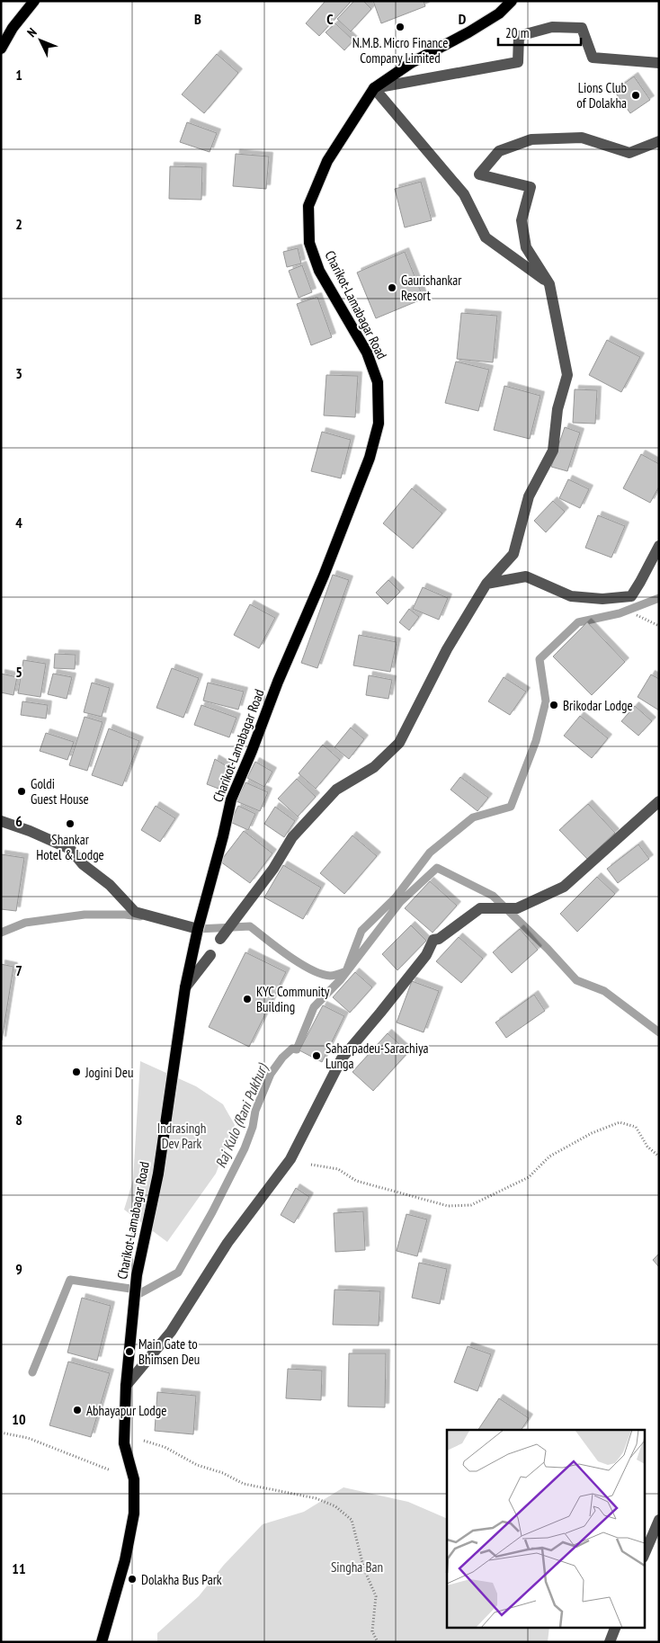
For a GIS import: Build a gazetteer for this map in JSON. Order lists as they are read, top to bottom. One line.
{"streets":{"main road":["Charikot-Lamabagar Road"]},"water":["Raj Kulo (Rani Pukhur)"],"parks":["Indrasingh Dev Park","Singha Ban"],"places":["N.M.B. Micro Finance Company Limited","Lions Club of Dolakha","Gaurishankar Resort","Brikodar Lodge","Goldi Guest House","Shankar Hotel & Lodge","KYC Community Building","Saharpadeu-Sarachiya Lunga","Jogini Deu","Main Gate to Bhimsen Deu","Abhayapur Lodge","Dolakha Bus Park"],"scale_bar":"20 m","north":"top left","grid":{"columns":["B","C","D"],"rows":["1","2","3","4","5","6","7","8","9","10","11"]}}
